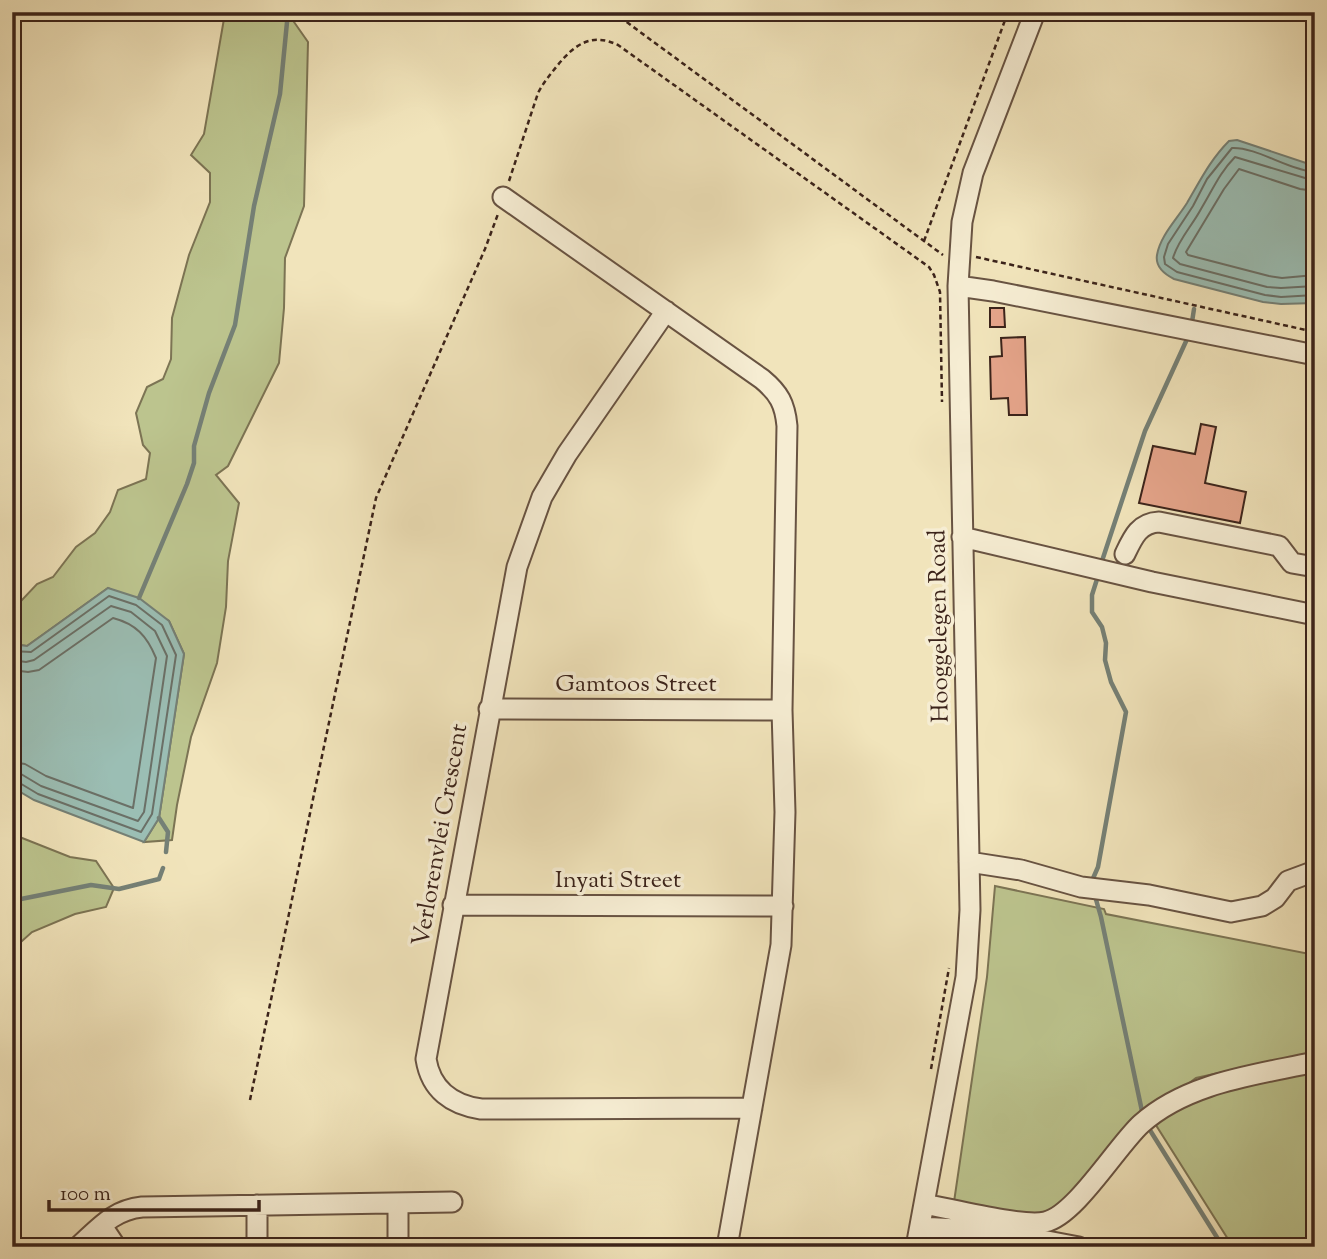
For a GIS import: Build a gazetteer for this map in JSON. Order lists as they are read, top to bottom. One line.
{"streets":{"street":["Hooggelegen Road","Gamtoos Street","Verlorenvlei Crescent","Inyati Street"]},"crossings":[["Gamtoos Street","Verlorenvlei Crescent"],["Verlorenvlei Crescent","Inyati Street"]],"scale_bar":"100 m"}
